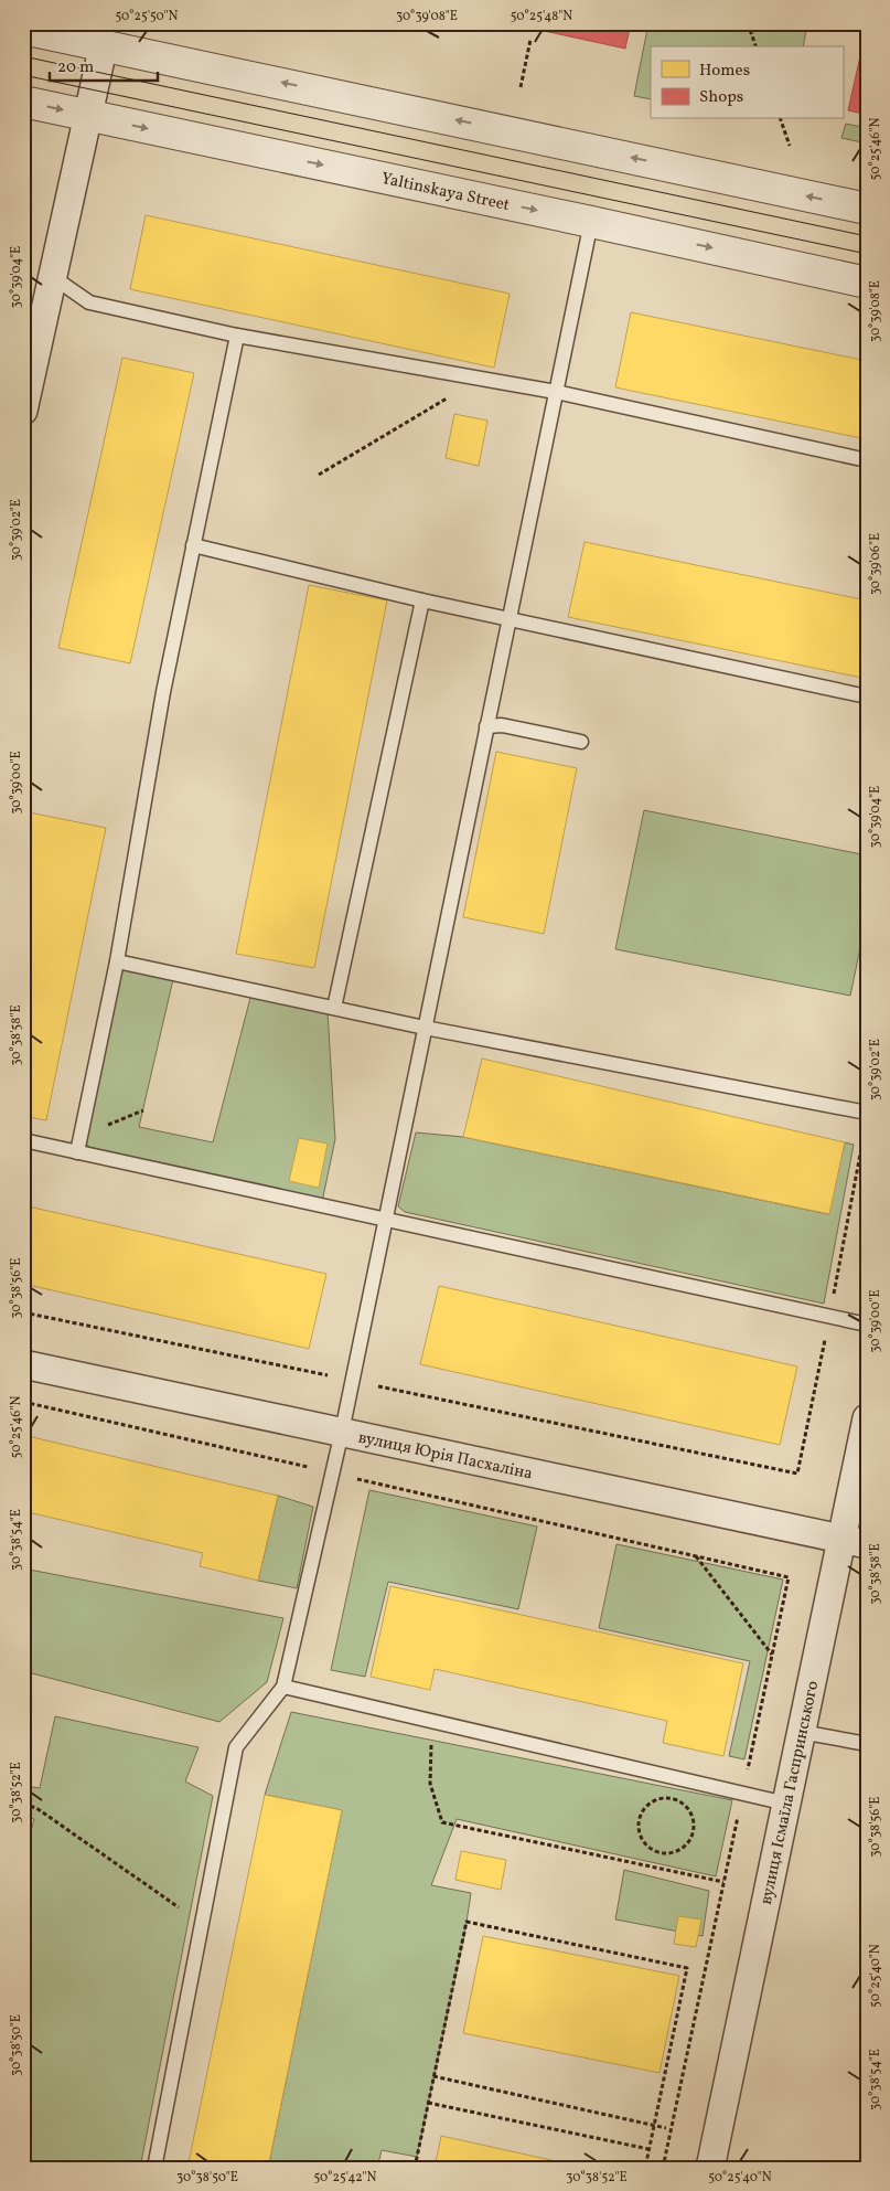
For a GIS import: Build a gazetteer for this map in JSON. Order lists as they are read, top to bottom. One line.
{"streets":{"street":["Yaltinskaya Street","вулиця Юрія Пасхаліна","вулиця Ісмаїла Гаспринського"]},"crossings":[["вулиця Юрія Пасхаліна","вулиця Ісмаїла Гаспринського"]],"legend":["Homes","Shops"],"scale_bar":"20 m","coordinates":["50°25'50\"N","30°39'08\"E","50°25'48\"N","50°25'46\"N","30°39'04\"E","30°39'02\"E","30°39'06\"E","30°39'00\"E","30°38'58\"E","30°38'56\"E","30°38'54\"E","30°38'52\"E","50°25'40\"N","30°38'50\"E","50°25'42\"N"]}
